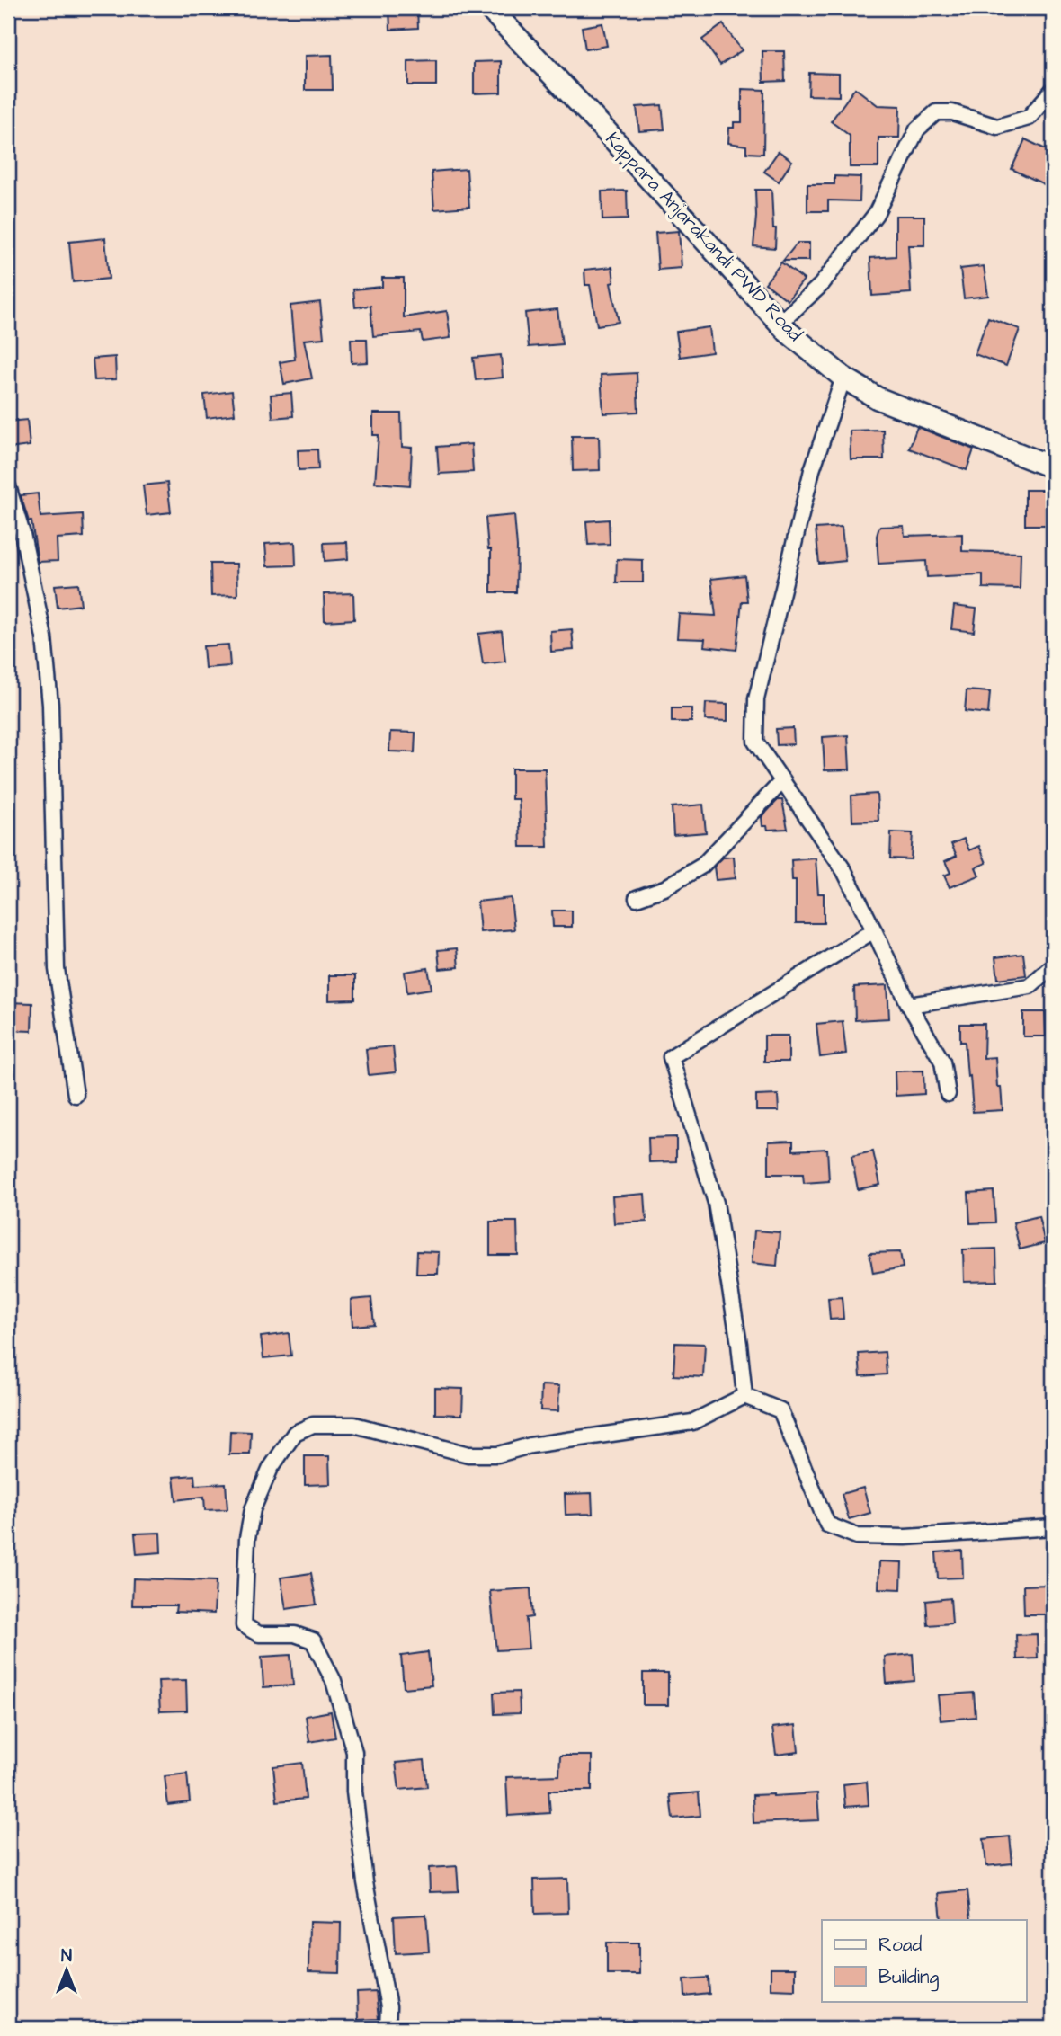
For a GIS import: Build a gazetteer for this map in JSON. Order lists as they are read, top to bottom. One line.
{"streets":{"main road":["Kappara Anjarakandi PWD Road"]},"legend":["Road","Building"],"north":"top"}
